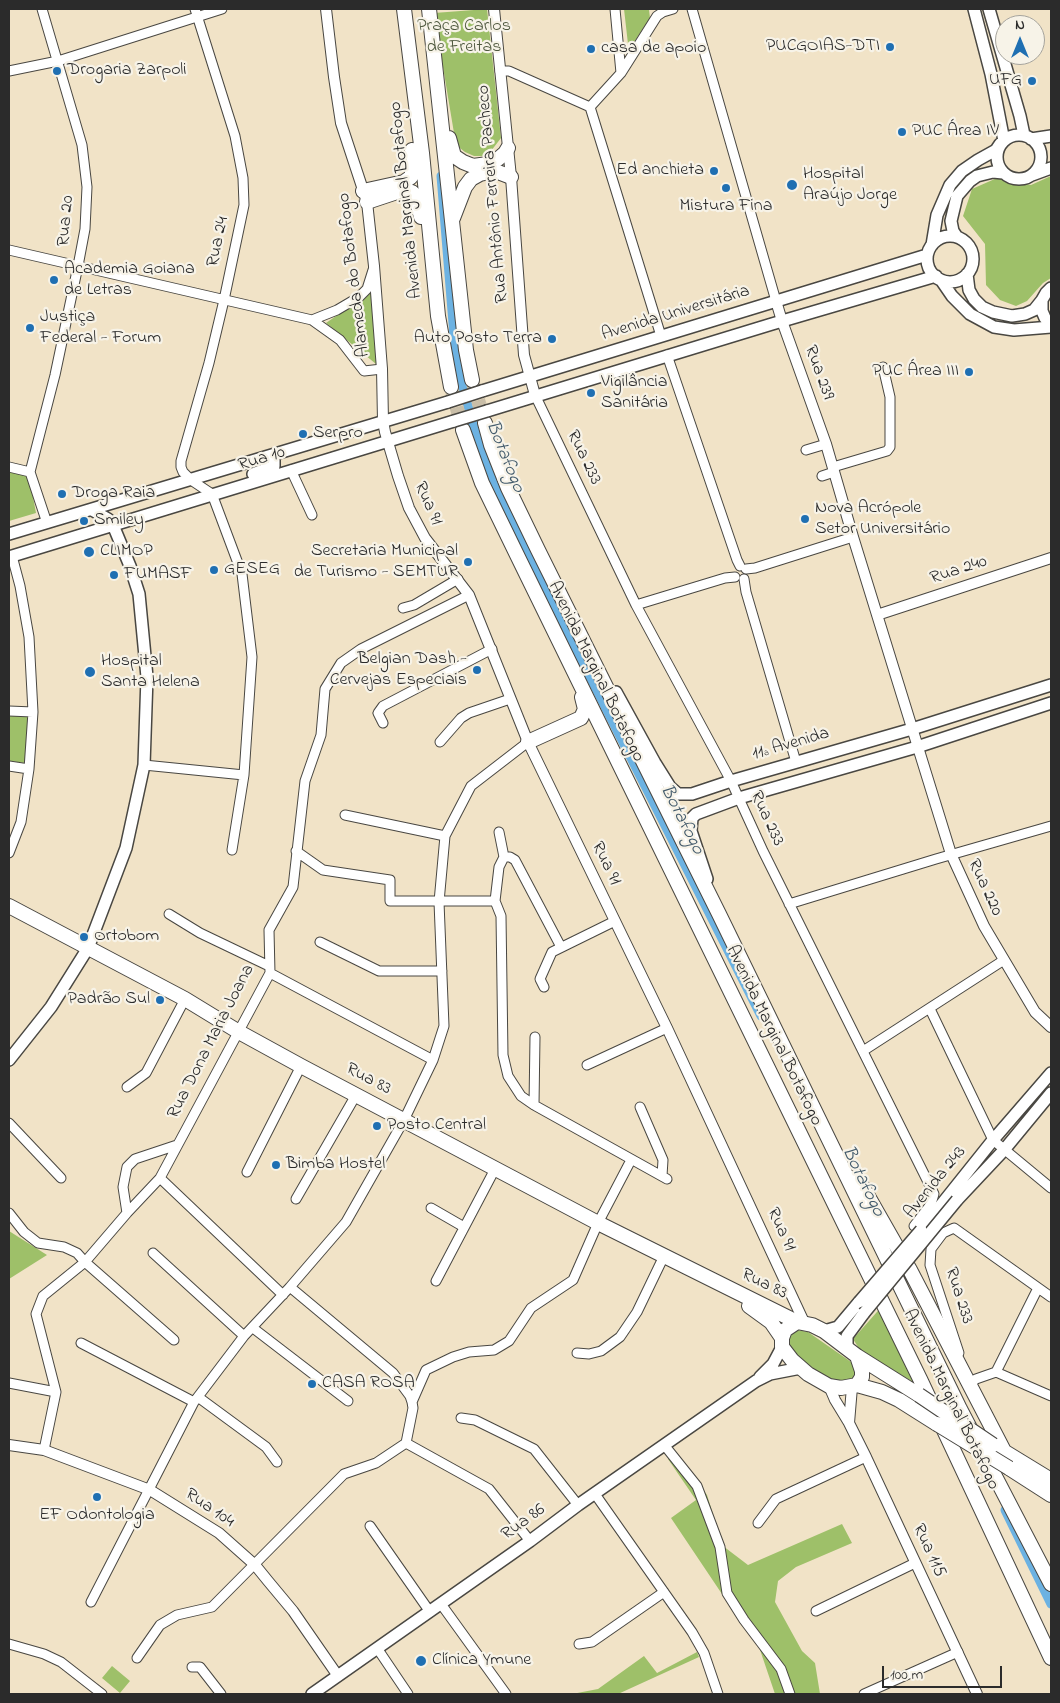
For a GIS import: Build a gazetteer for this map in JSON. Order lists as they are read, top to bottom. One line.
{"streets":{"main road":["Avenida Marginal Botafogo","Avenida Universitária","Rua 10","11ª Avenida","Rua 83","Avenida 243","Rua 86"],"street":["Rua Antônio Ferreira Pacheco","Rua 20","Rua 24","Alameda do Botafogo","Rua 239","Rua 233","Rua 91","Rua 240","Rua 220","Rua Dona Maria Joana","Rua 104","Rua 115"]},"crossings":[["Rua Antônio Ferreira Pacheco","Avenida Universitária"],["Rua Antônio Ferreira Pacheco","Rua 233"],["Avenida Marginal Botafogo","Rua 10"],["Avenida Marginal Botafogo","11ª Avenida"],["Rua 24","Rua 10"],["Alameda do Botafogo","Rua 10"],["Alameda do Botafogo","Rua 91"],["Avenida Universitária","Rua 239"],["Avenida Universitária","Rua 233"],["Avenida Universitária","Rua 10"],["Rua 239","Rua 240"],["Rua 239","11ª Avenida"],["Rua 239","Rua 220"],["Rua 233","Rua 10"],["Rua 233","11ª Avenida"],["Rua 233","Avenida 243"],["Rua 10","Rua 91"],["Rua 91","Rua Dona Maria Joana"],["Rua 91","Rua 83"],["11ª Avenida","Rua 220"],["Rua Dona Maria Joana","Rua 83"],["Rua 83","Avenida 243"],["Rua 83","Rua 86"],["Rua 83","Rua 115"],["Rua 104","Rua 86"]],"water":["Botafogo"],"parks":["Praça Carlos de Freitas"],"places":["PUCGOIAS-DTI","casa de apoio","Drogaria Zarpoli","UFG","PUC Área IV","Ed anchieta","Hospital Araújo Jorge","Mistura Fina","Academia Goiana de Letras","Justiça Federal - Forum","Auto Posto Terra","PUC Área III","Vigilância Sanitária","Serpro","Droga Raia","Nova Acrópole Setor Universitário","Smiley","CLIMOP","Secretaria Municipal de Turismo - SEMTUR","GESEG","FUMASF","Belgian Dash - Cervejas Especiais","Hospital Santa Helena","Ortobom","Padrão Sul","Posto Central","Bimba Hostel","CASA ROSA","EF Odontologia","Clínica Ymune"],"scale_bar":"100 m","north":"top"}
